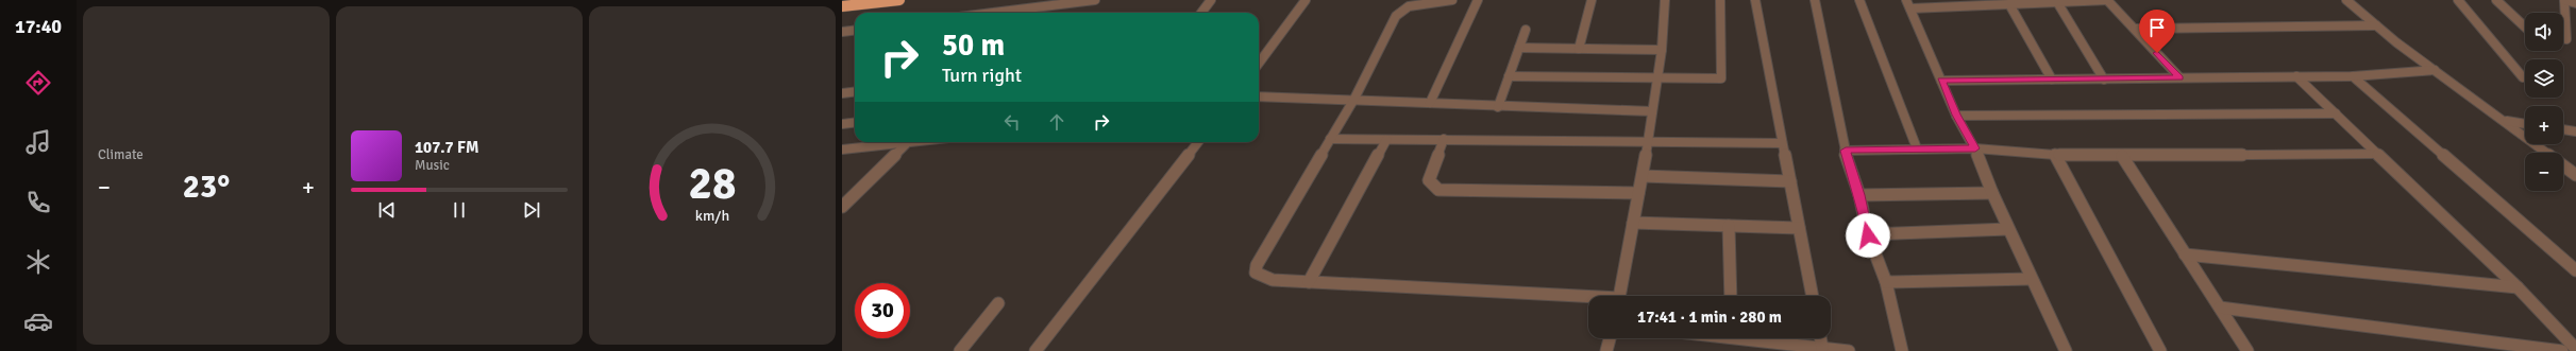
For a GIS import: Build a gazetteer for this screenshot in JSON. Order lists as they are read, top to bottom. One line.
{"page":{"tabs":"17:40","tile":"Climate","map_buttons":["+","−"],"turn":["50 m","Turn right"],"song":["107.7 FM","Music"],"heat":["−","23°","+"],"limit":"30","trip":"17:41 · 1 min · 280 m","gauge":["28","km/h"]}}
